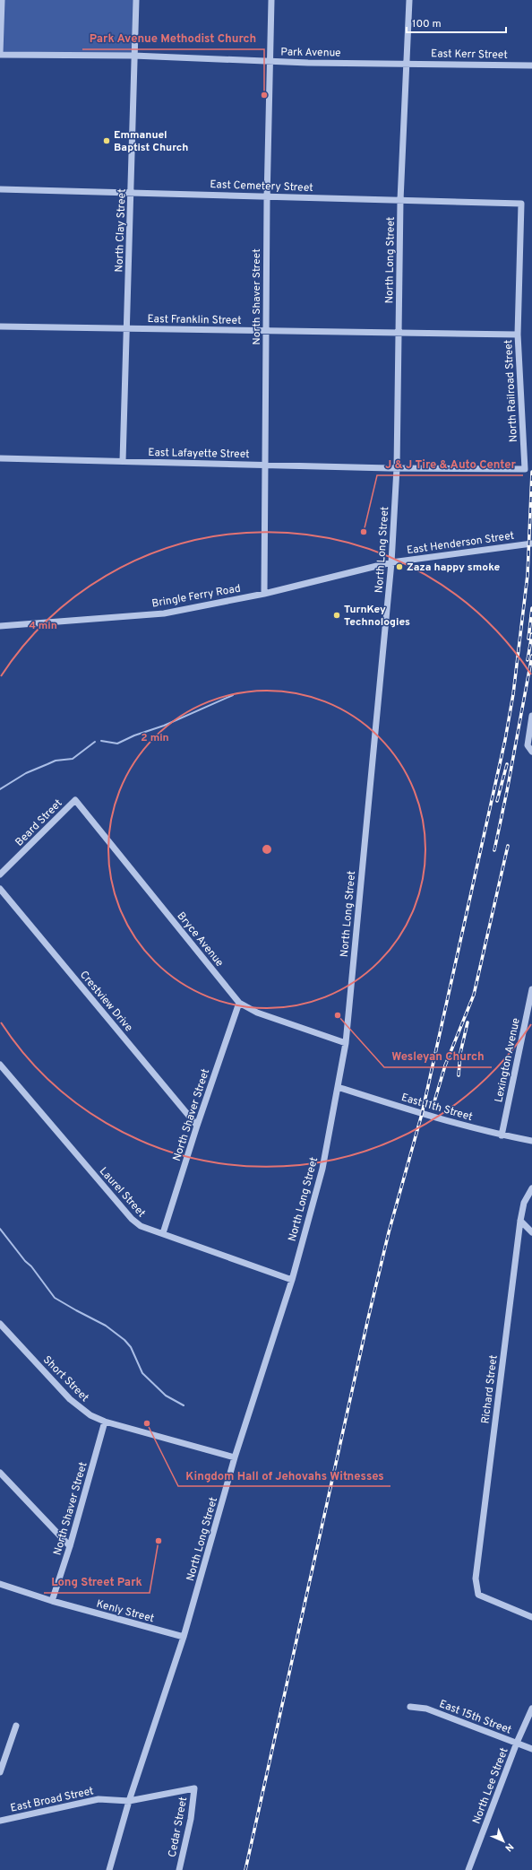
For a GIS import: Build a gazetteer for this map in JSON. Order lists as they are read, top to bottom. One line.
{"streets":{"street":["Park Avenue","East Kerr Street","East Cemetery Street","North Clay Street","North Long Street","North Shaver Street","East Franklin Street","North Railroad Street","East Lafayette Street","East Henderson Street","Bringle Ferry Road","Beard Street","Bryce Avenue","Crestview Drive","Lexington Avenue","East 11th Street","Laurel Street","Short Street","Richard Street","Kenly Street","East 15th Street","North Lee Street","East Broad Street","Cedar Street"]},"crossings":[["Park Avenue","East Kerr Street"],["Park Avenue","North Clay Street"],["Park Avenue","North Long Street"],["Park Avenue","North Shaver Street"],["East Kerr Street","North Long Street"],["East Cemetery Street","North Clay Street"],["East Cemetery Street","North Long Street"],["East Cemetery Street","North Shaver Street"],["East Cemetery Street","North Railroad Street"],["North Clay Street","East Franklin Street"],["North Clay Street","East Lafayette Street"],["North Long Street","East Franklin Street"],["North Long Street","North Railroad Street"],["North Long Street","East Lafayette Street"],["North Long Street","East Henderson Street"],["North Long Street","Bringle Ferry Road"],["North Long Street","Bryce Avenue"],["North Long Street","East 11th Street"],["North Long Street","Laurel Street"],["North Long Street","Short Street"],["North Long Street","Kenly Street"],["North Long Street","East Broad Street"],["North Shaver Street","East Franklin Street"],["North Shaver Street","East Lafayette Street"],["North Shaver Street","Bringle Ferry Road"],["North Shaver Street","Bryce Avenue"],["North Shaver Street","Crestview Drive"],["North Shaver Street","Laurel Street"],["North Shaver Street","Short Street"],["North Shaver Street","Kenly Street"],["East Franklin Street","North Railroad Street"],["North Railroad Street","East Lafayette Street"],["East Henderson Street","Bringle Ferry Road"],["Beard Street","Bryce Avenue"],["Lexington Avenue","East 11th Street"],["East 15th Street","North Lee Street"],["East Broad Street","Cedar Street"]],"places":["Park Avenue Methodist Church","Emmanuel Baptist Church","J & J Tire & Auto Center","Zaza happy smoke","TurnKey Technologies","Wesleyan Church","Kingdom Hall of Jehovahs Witnesses","Long Street Park"],"scale_bar":"100 m","north":"bottom right","rings":["4 min","2 min"]}
